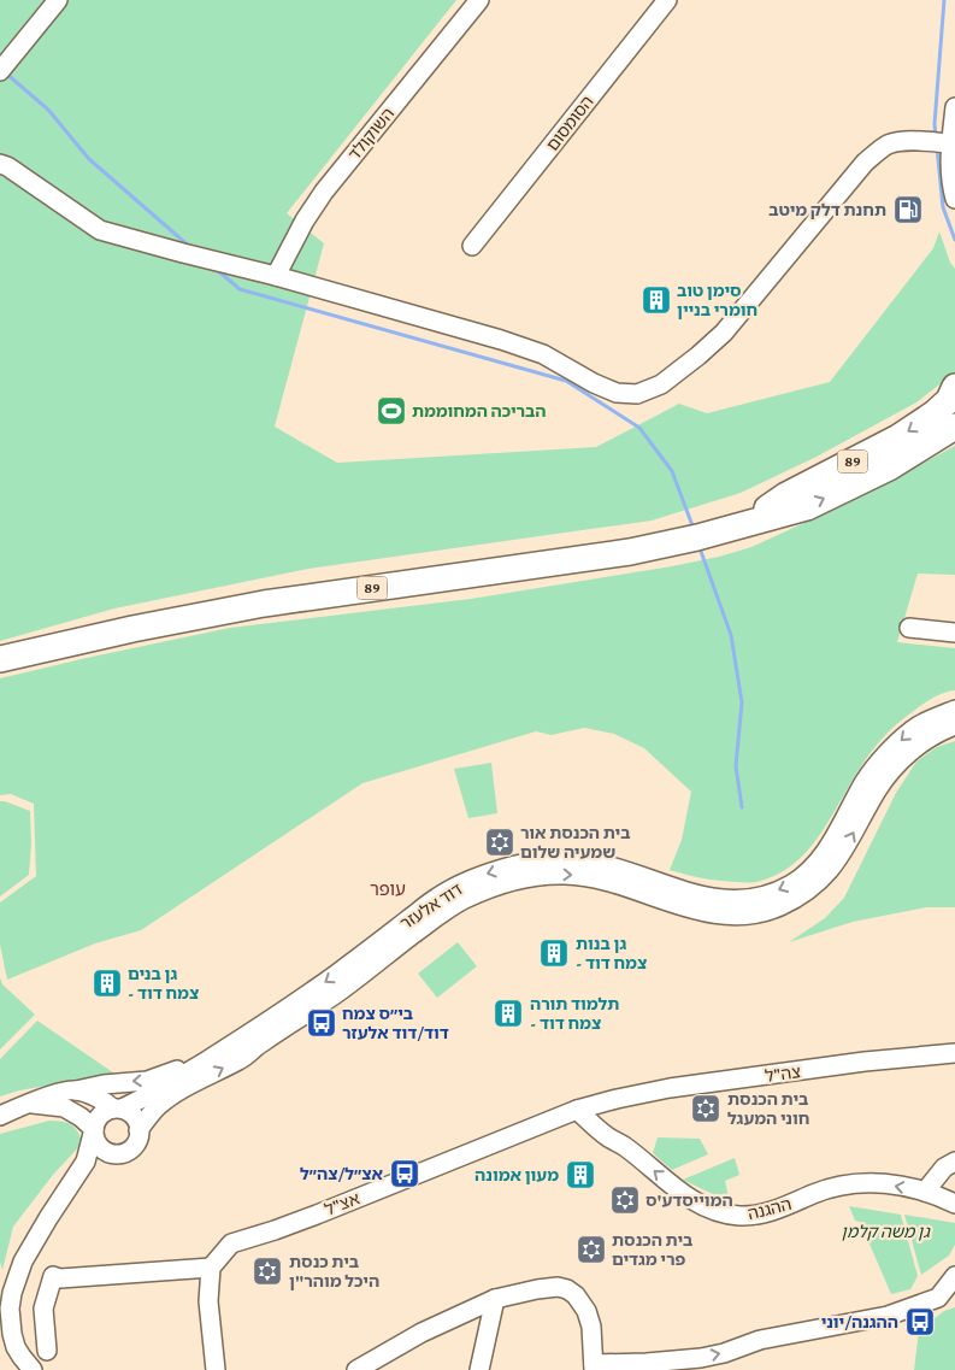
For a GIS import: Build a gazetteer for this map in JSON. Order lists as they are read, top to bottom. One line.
{"streets":{"highway":["89"],"street":["הסומסום","השוקולד","דוד אלעזר","צה\"ל","אצ\"ל","ההגנה"]},"crossings":[["צה\"ל","אצ\"ל"],["צה\"ל","ההגנה"],["אצ\"ל","ההגנה"]],"one_way":["ההגנה"],"districts":["עופר"],"parks":["גן משה קלמן"],"places":{"fuel station":["תחנת דלק מיטב"],"building":["סימן טוב חומרי בניין","גן בנות - צמח דוד","גן בנים - צמח דוד","תלמוד תורה - צמח דוד","מעון אמונה"],"sports":["הבריכה המחוממת"],"synagogue":["בית הכנסת אור שמעיה שלום","בית הכנסת חוני המעגל","המוייסדע'ס","בית הכנסת פרי מגדים","בית כנסת היכל מוהר\"ן"],"bus stop":["בי״ס צמח דוד/דוד אלעזר","אצ״ל/צה״ל","ההגנה/יוני"]}}
